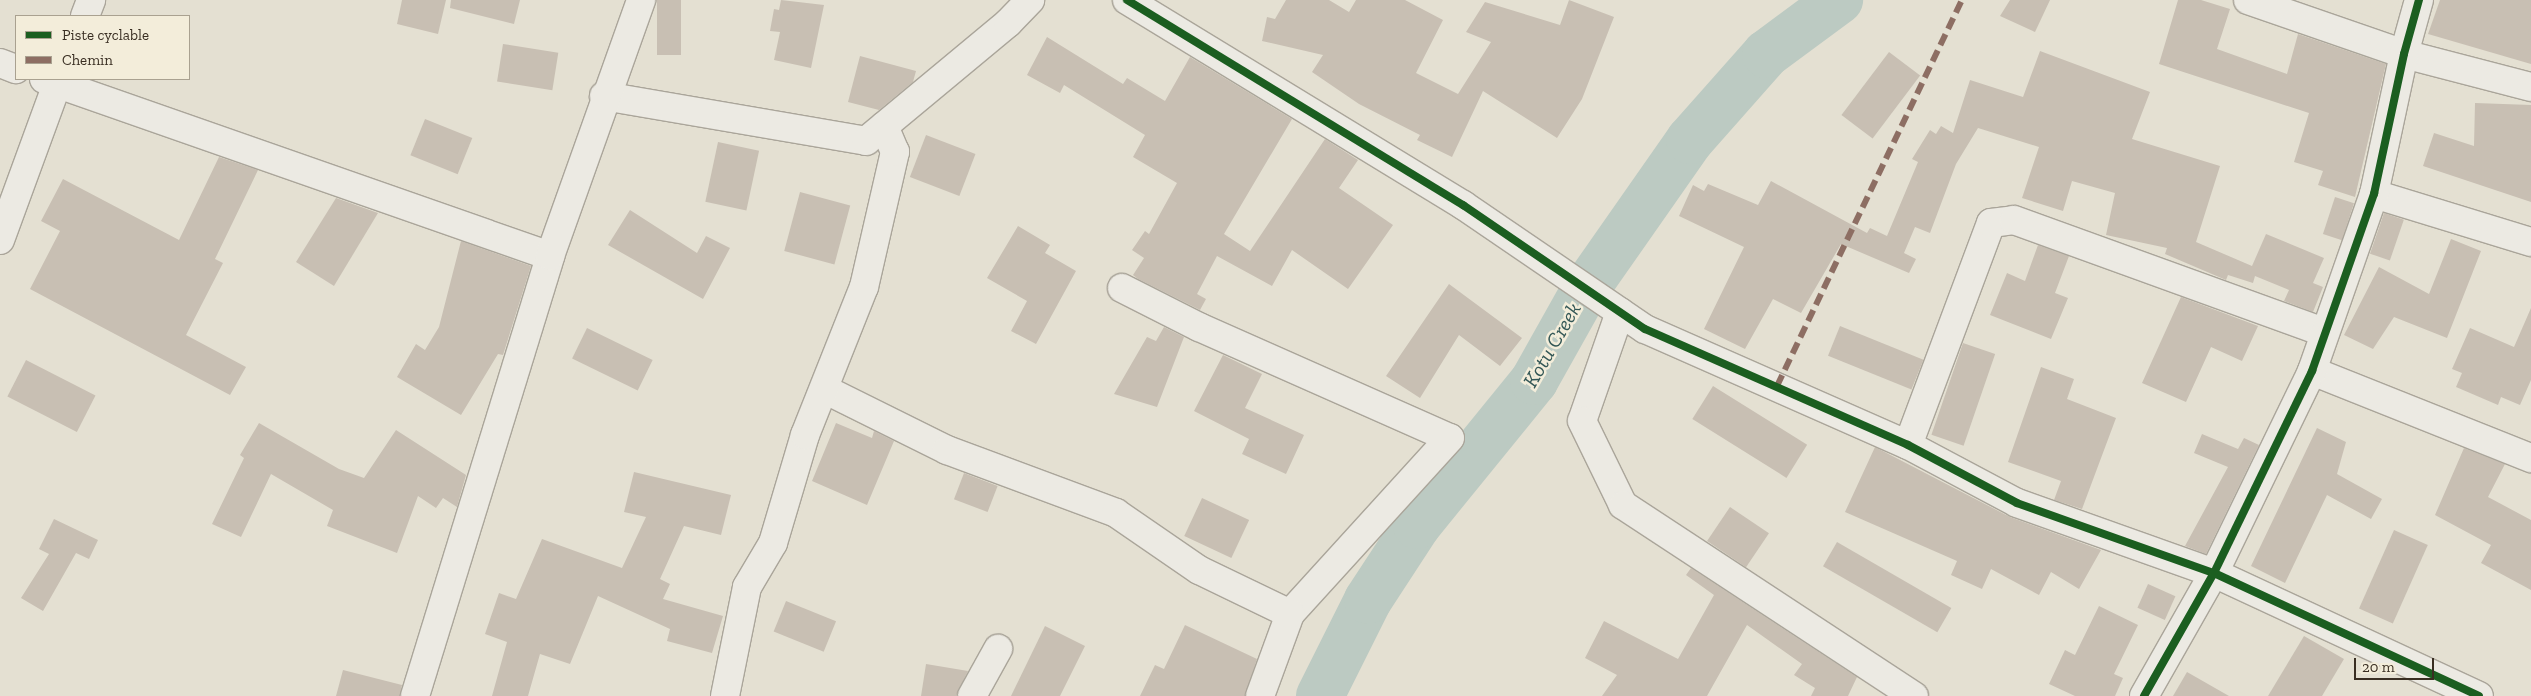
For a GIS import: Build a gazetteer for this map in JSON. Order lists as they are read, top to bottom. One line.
{"water":["Kotu Creek"],"legend":["Piste cyclable","Chemin"],"scale_bar":"20 m"}
